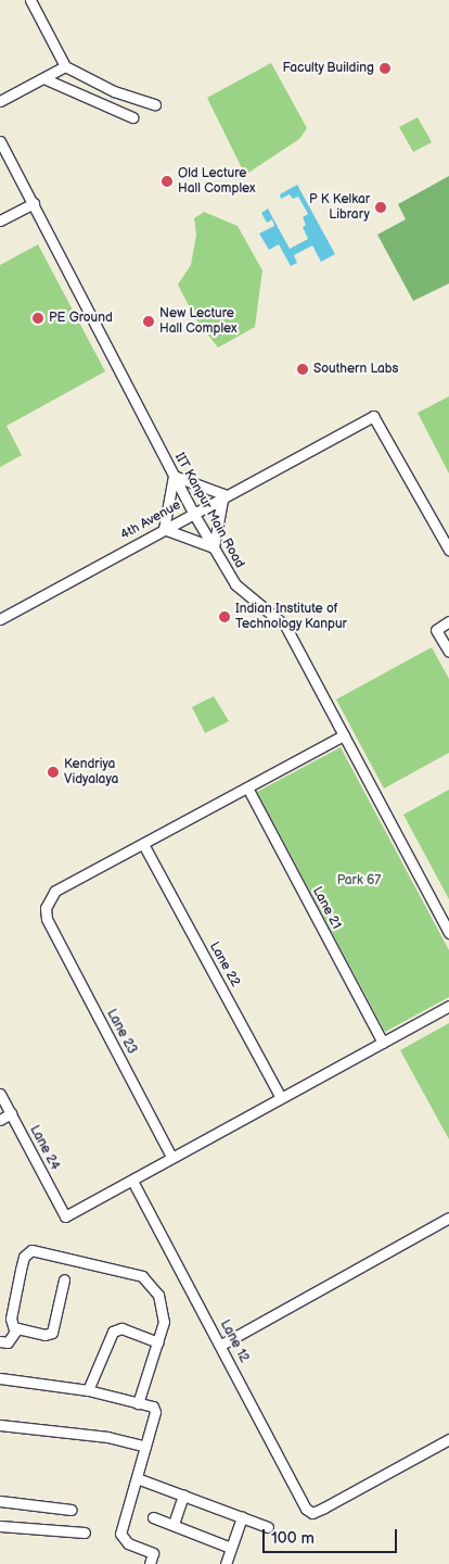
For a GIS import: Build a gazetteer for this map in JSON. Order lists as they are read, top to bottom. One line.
{"streets":{"street":["IIT Kanpur Main Road","4th Avenue","Lane 21","Lane 22","Lane 23","Lane 24","Lane 12"]},"crossings":[["IIT Kanpur Main Road","4th Avenue"],["Lane 22","Lane 23"],["Lane 24","Lane 12"]],"parks":["Park 67"],"places":["Faculty Building","Old Lecture Hall Complex","P K Kelkar Library","PE Ground","New Lecture Hall Complex","Southern Labs","Indian Institute of Technology Kanpur","Kendriya Vidyalaya"],"scale_bar":"100 m"}
